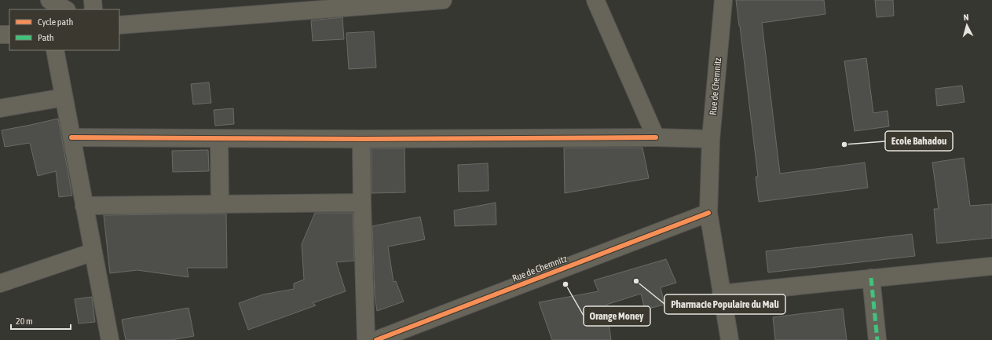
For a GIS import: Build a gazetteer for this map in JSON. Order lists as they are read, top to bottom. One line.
{"streets":{"street":["Rue de Chemnitz"]},"places":["Ecole Bahadou","Pharmacie Populaire du Mali","Orange Money"],"legend":["Cycle path","Path"],"scale_bar":"20 m","north":"top"}
